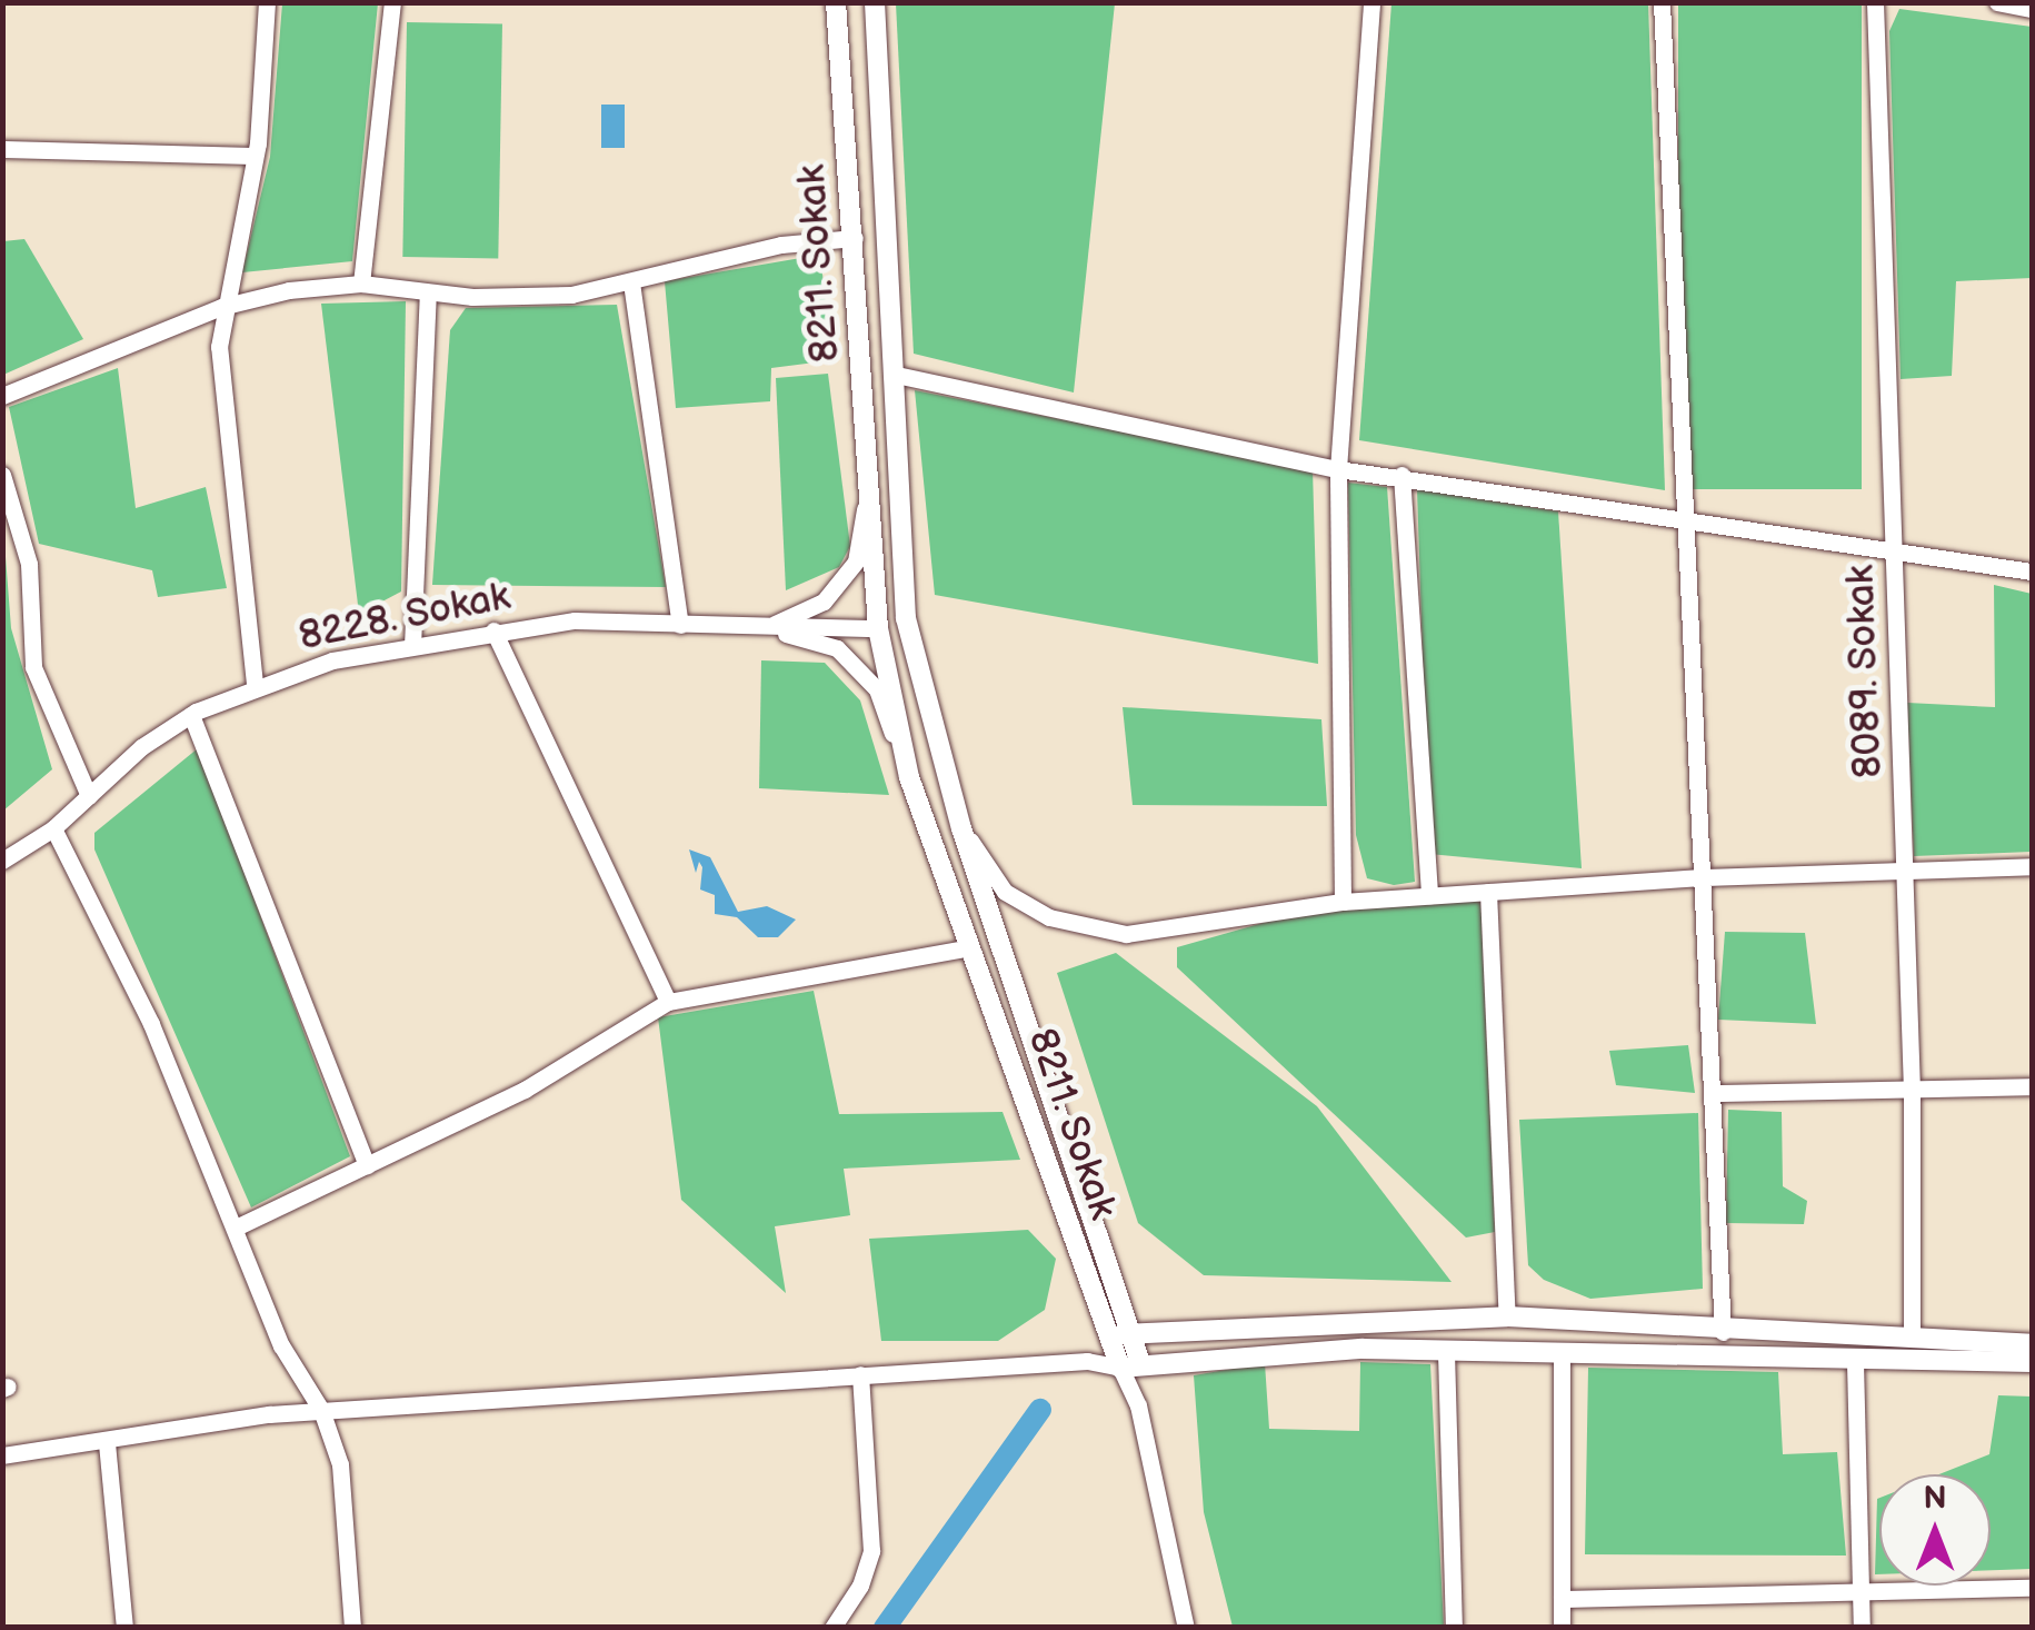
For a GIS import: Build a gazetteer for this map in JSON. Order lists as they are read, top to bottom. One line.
{"streets":{"street":["8211. Sokak","8228. Sokak","8089. Sokak"]},"crossings":[["8211. Sokak","8228. Sokak"]],"north":"top"}
